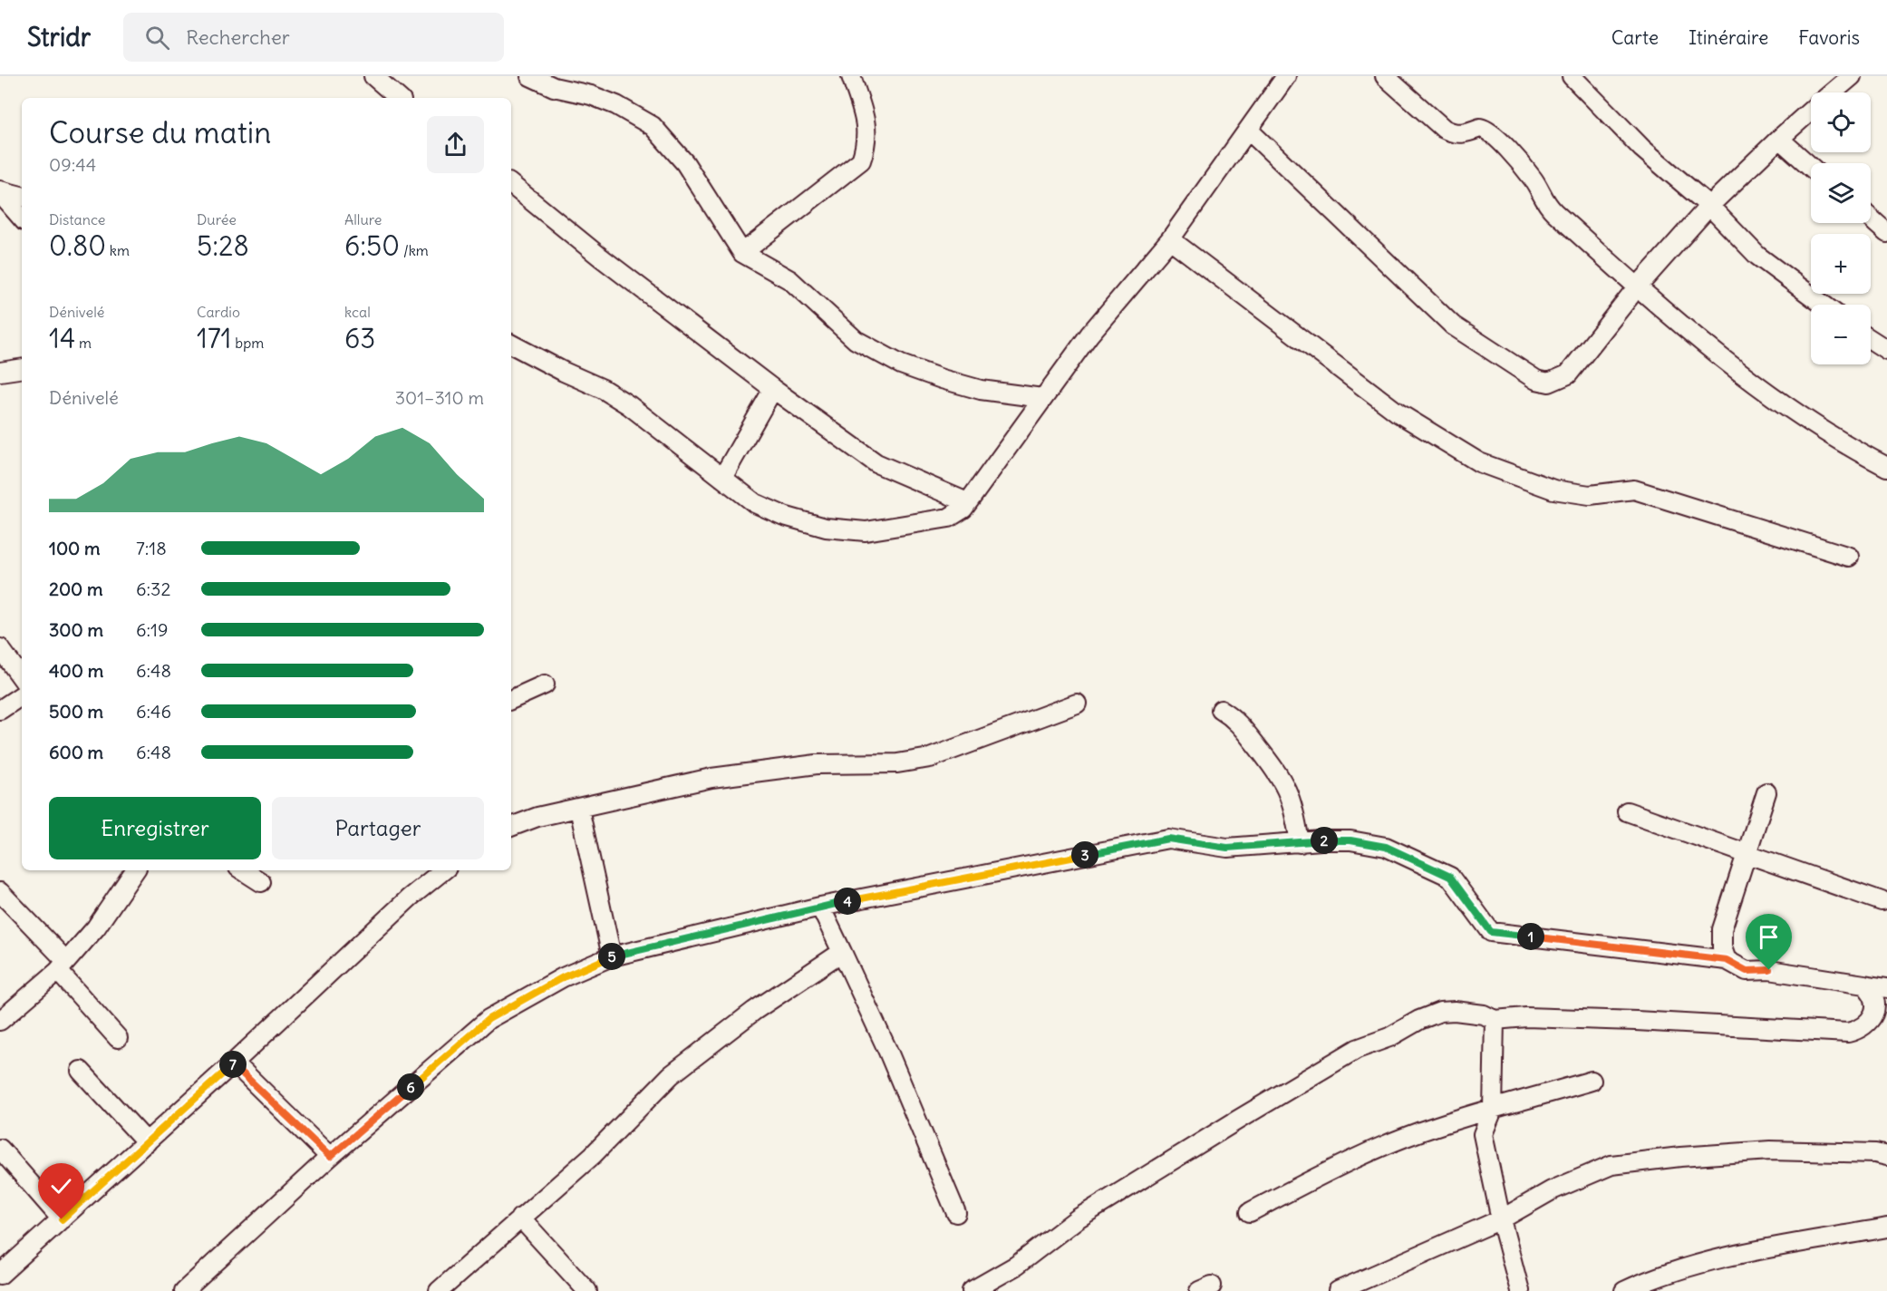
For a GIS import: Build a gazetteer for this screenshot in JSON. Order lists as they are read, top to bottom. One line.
{"page":{"header":"Stridr","search":"Rechercher","nav":["Carte","Itinéraire","Favoris"],"map_buttons":["+","−"],"heading":["Course du matin","09:44"],"stats":[["Distance","0.80 km"],["Durée","5:28"],["Allure","6:50 /km"],["Dénivelé","14 m"],["Cardio","171 bpm"],["kcal","63"]],"chart":["Dénivelé","301–310 m"],"list":[{"name":"100 m","note":"7:18"},{"name":"200 m","note":"6:32"},{"name":"300 m","note":"6:19"},{"name":"400 m","note":"6:48"},{"name":"500 m","note":"6:46"},{"name":"600 m","note":"6:48"}],"buttons":["Enregistrer","Partager"],"pins":["2","3","4","1","5","7","6"]}}
